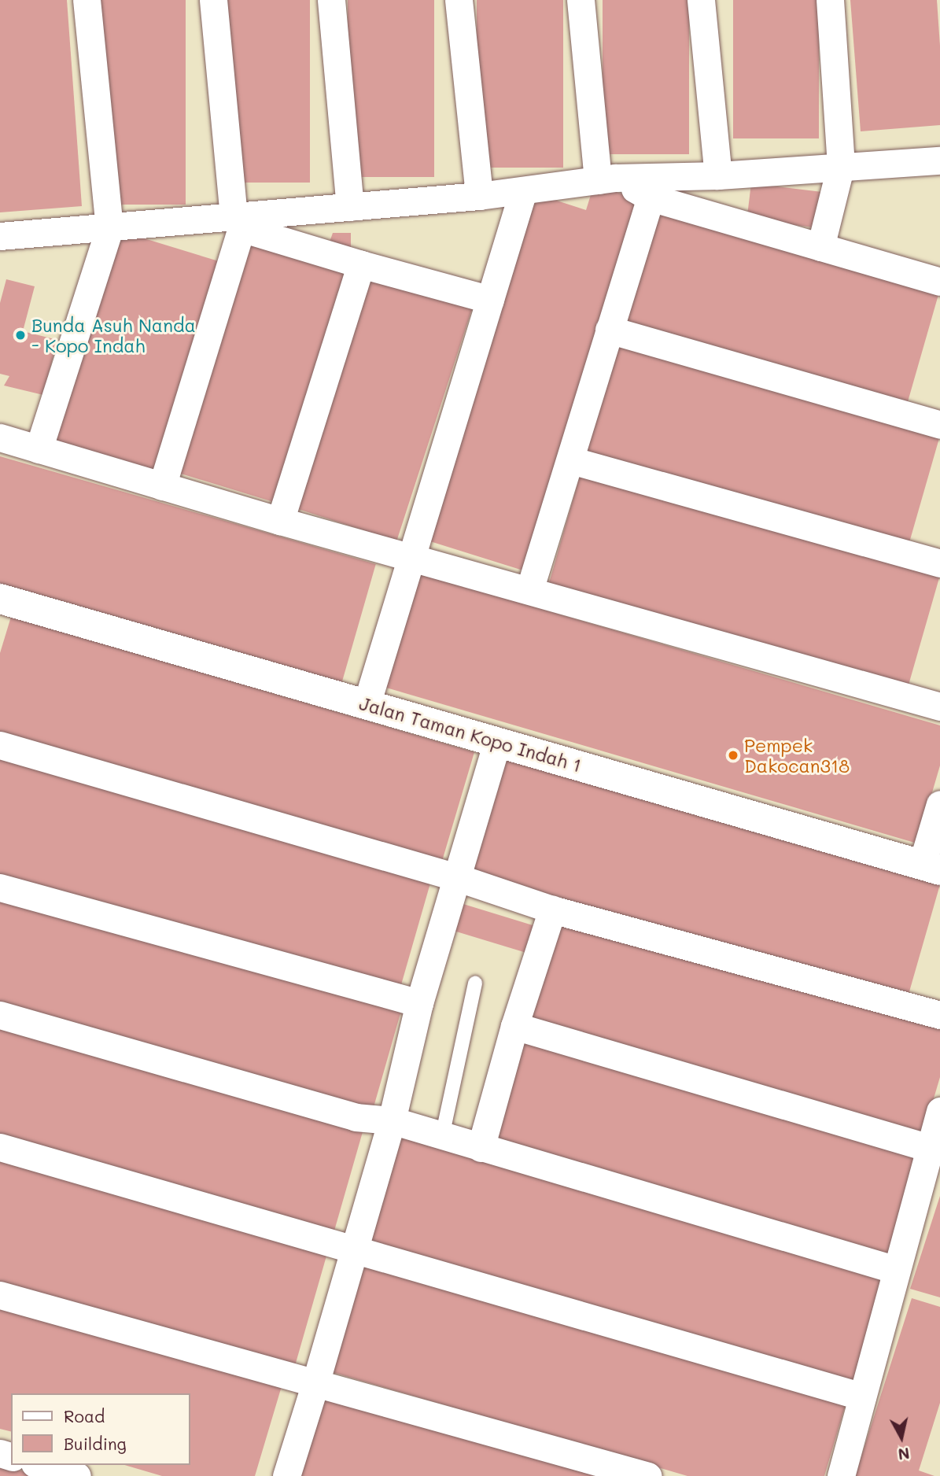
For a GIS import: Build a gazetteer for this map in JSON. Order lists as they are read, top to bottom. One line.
{"streets":{"main road":["Jalan Taman Kopo Indah 1"]},"places":["Bunda Asuh Nanda - Kopo Indah","Pempek Dakocan318"],"legend":["Road","Building"],"north":"bottom"}
